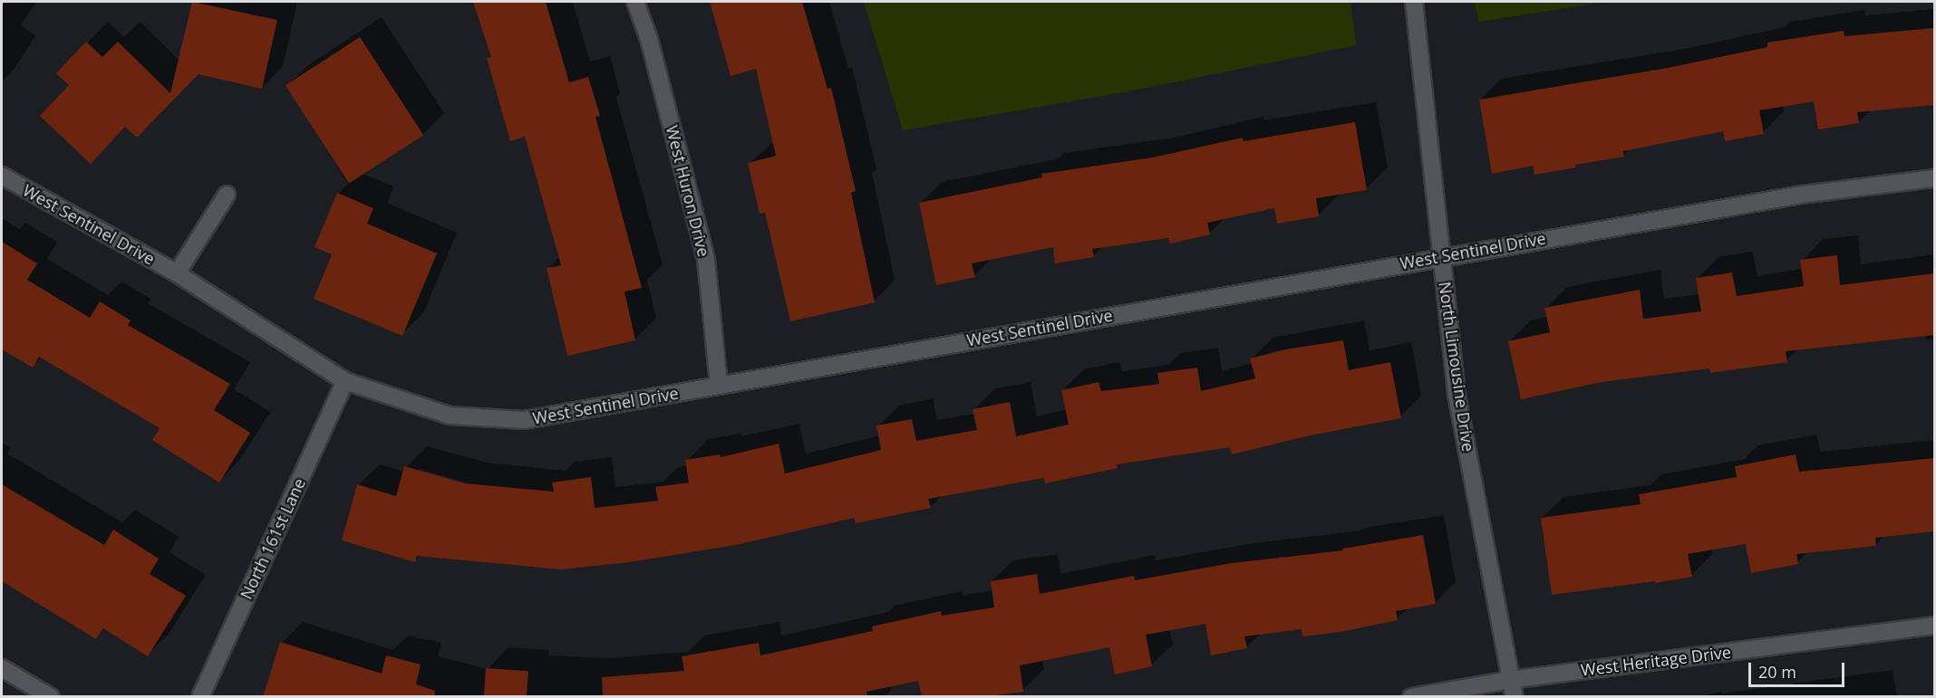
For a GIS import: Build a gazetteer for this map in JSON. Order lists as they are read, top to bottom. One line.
{"streets":{"street":["West Huron Drive","West Sentinel Drive","North Limousine Drive","North 161st Lane","West Heritage Drive"]},"crossings":[["West Huron Drive","West Sentinel Drive"],["West Sentinel Drive","North Limousine Drive"],["West Sentinel Drive","North 161st Lane"],["North Limousine Drive","West Heritage Drive"]],"scale_bar":"20 m"}
